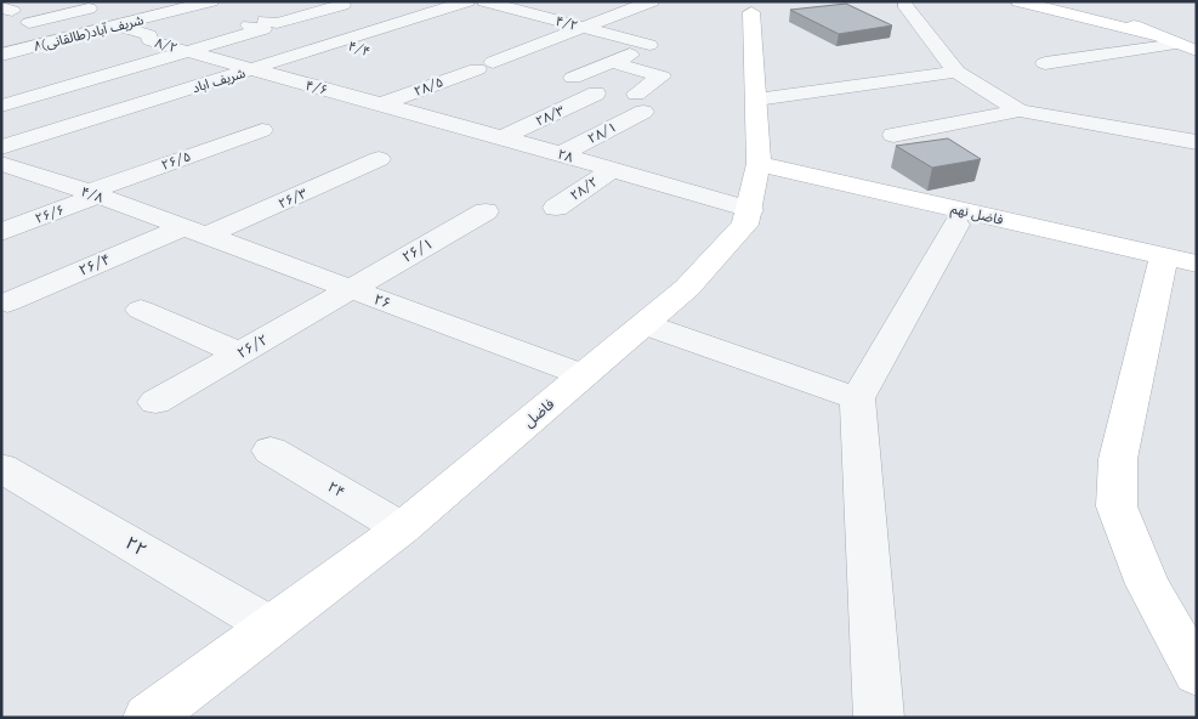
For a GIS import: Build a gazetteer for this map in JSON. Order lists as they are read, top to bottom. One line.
{"streets":{"main road":["فاضل نهم","فاضل"],"street":["۴/۲","۸شریف آباد(طالقانی)","۸/۲","۴/۴","شریف اباد","۲۸/۵","۴/۶","۲۸/۳","۲۸/۱","۲۸","۲۶/۵","۲۸/۲","۴/۸","۲۶/۳","۲۶/۶","۲۶/۱","۲۶/۴","۲۶","۲۶/۲","۲۴","۲۲"]},"crossings":[["۴/۲","۲۸/۵"],["۴/۲","۲۸/۱"],["۸شریف آباد(طالقانی)","۸/۲"],["۸/۲","شریف اباد"],["۸/۲","۴/۶"],["۴/۴","شریف اباد"],["شریف اباد","۴/۶"],["۲۸/۵","۴/۶"],["۲۸/۵","۲۸"],["۴/۶","۲۸"],["۲۸/۳","۲۸"],["۲۸/۱","۲۸"],["۲۸","۲۸/۲"],["۲۸","فاضل"],["۲۶/۵","۴/۸"],["۲۶/۵","۲۶/۶"],["۴/۸","۲۶/۳"],["۴/۸","۲۶/۶"],["۴/۸","۲۶/۴"],["۴/۸","۲۶"],["۲۶/۳","۲۶/۴"],["۲۶/۳","۲۶"],["فاضل نهم","فاضل"],["۲۶/۱","۲۶"],["۲۶/۱","۲۶/۲"],["۲۶/۴","۲۶"],["۲۶","۲۶/۲"],["۲۶","فاضل"],["فاضل","۲۴"],["فاضل","۲۲"]]}
